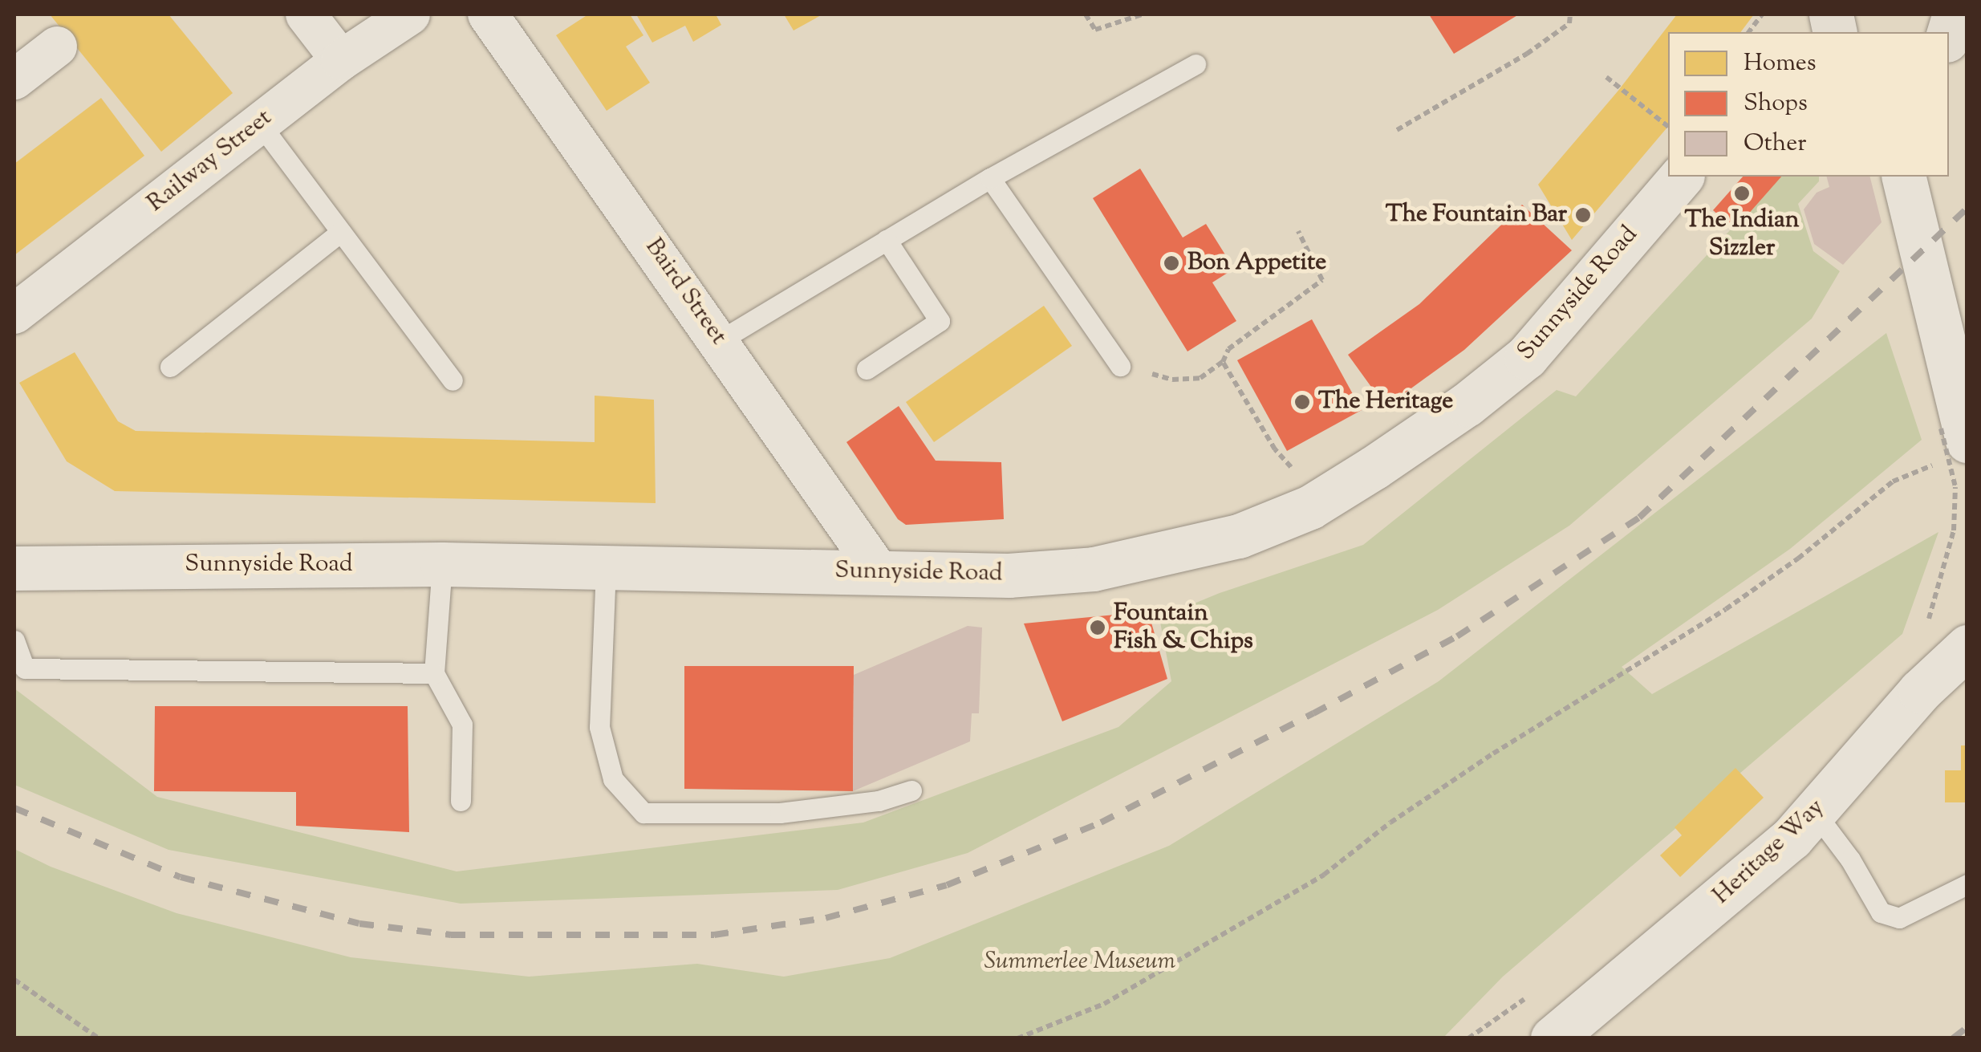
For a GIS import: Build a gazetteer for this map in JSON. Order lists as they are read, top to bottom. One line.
{"streets":{"main road":["Sunnyside Road","Heritage Way"],"street":["Railway Street","Baird Street"]},"crossings":[["Baird Street","Sunnyside Road"]],"parks":["Summerlee Museum"],"places":["The Indian Sizzler","The Fountain Bar","Bon Appetite","The Heritage","Fountain Fish & Chips"],"legend":["Homes","Shops","Other"]}
